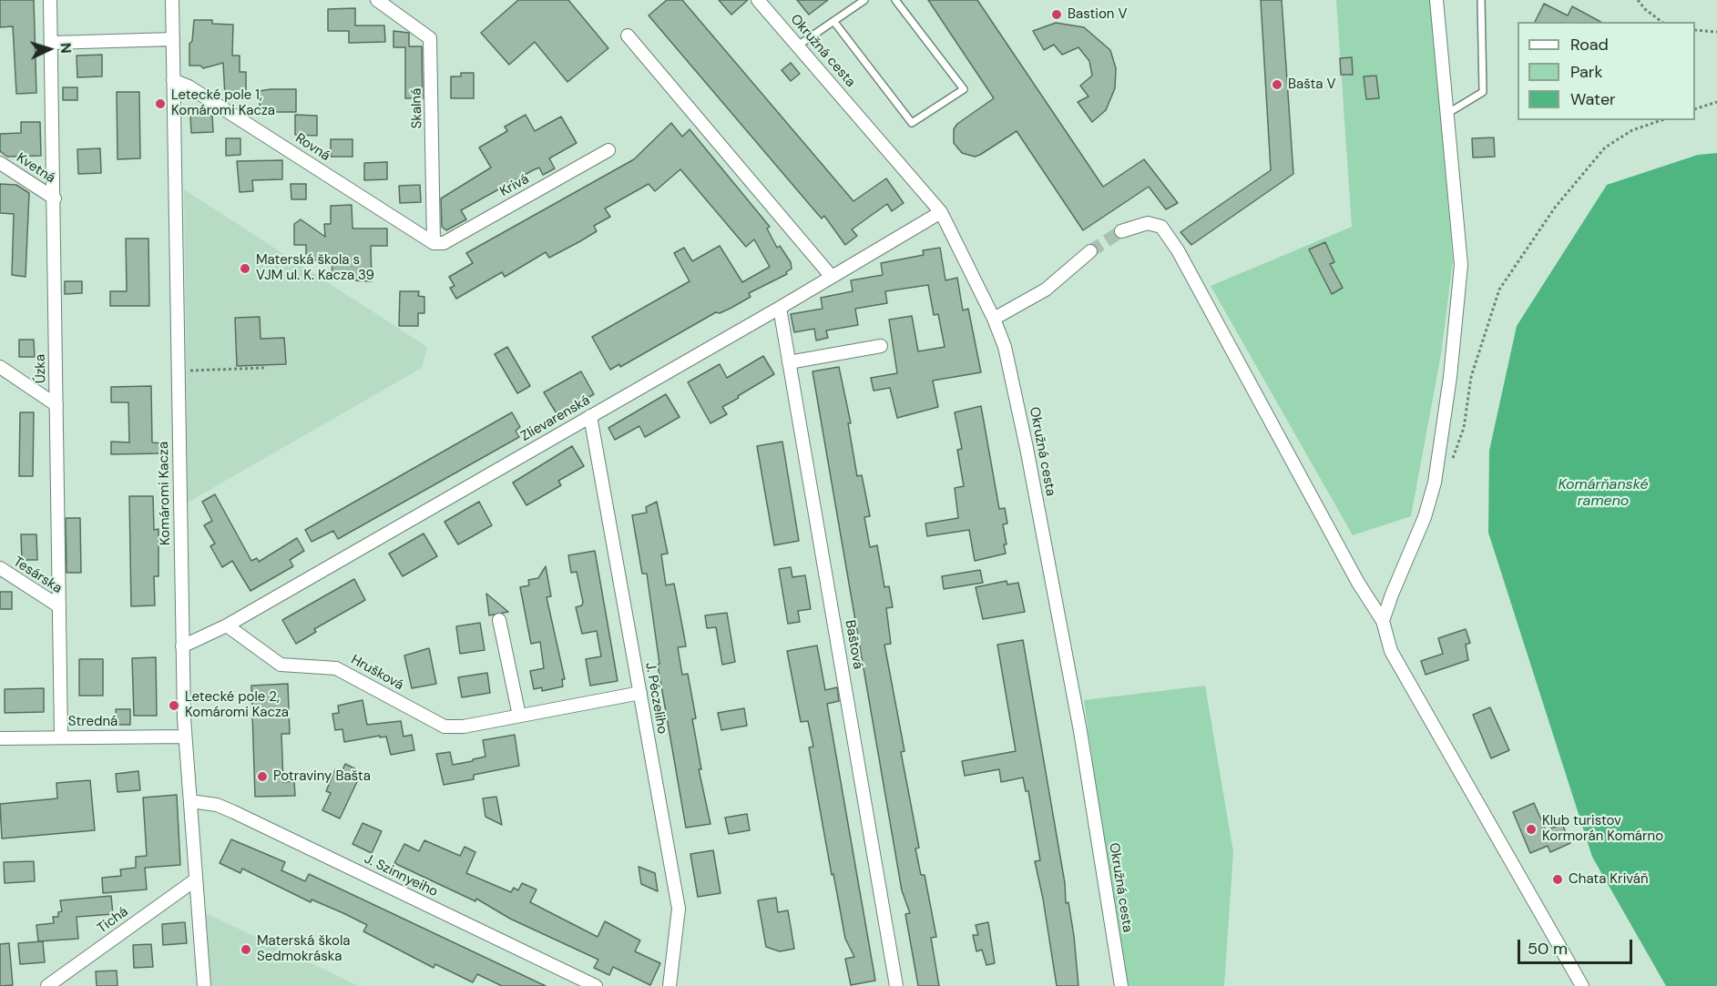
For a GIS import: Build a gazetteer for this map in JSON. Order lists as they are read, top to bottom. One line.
{"streets":{"street":["Okružná cesta","Skalná","Rovná","Kvetná","Krivá","Úzka","Zlievarenská","Komáromi Kacza","Tesárska","Baštová","Hrušková","J. Péczeliho","Stredná","J. Szinnyeiho","Tichá"]},"crossings":[["Okružná cesta","Zlievarenská"],["Skalná","Rovná"],["Skalná","Krivá"],["Rovná","Krivá"],["Rovná","Komáromi Kacza"],["Kvetná","Úzka"],["Úzka","Tesárska"],["Úzka","Stredná"],["Zlievarenská","Komáromi Kacza"],["Zlievarenská","Baštová"],["Zlievarenská","Hrušková"],["Zlievarenská","J. Péczeliho"],["Komáromi Kacza","Stredná"],["Komáromi Kacza","J. Szinnyeiho"],["Komáromi Kacza","Tichá"],["Hrušková","J. Péczeliho"]],"water":["Komárňanské rameno"],"places":["Bastion V","Bašta V","Letecké pole 1, Komáromi Kacza","Materská škola s VJM ul. K. Kacza 39","Letecké pole 2, Komáromi Kacza","Potraviny Bašta","Klub turistov Kormorán Komárno","Chata Kriváň","Materská škola Sedmokráska"],"legend":["Road","Park","Water"],"scale_bar":"50 m","north":"right"}
